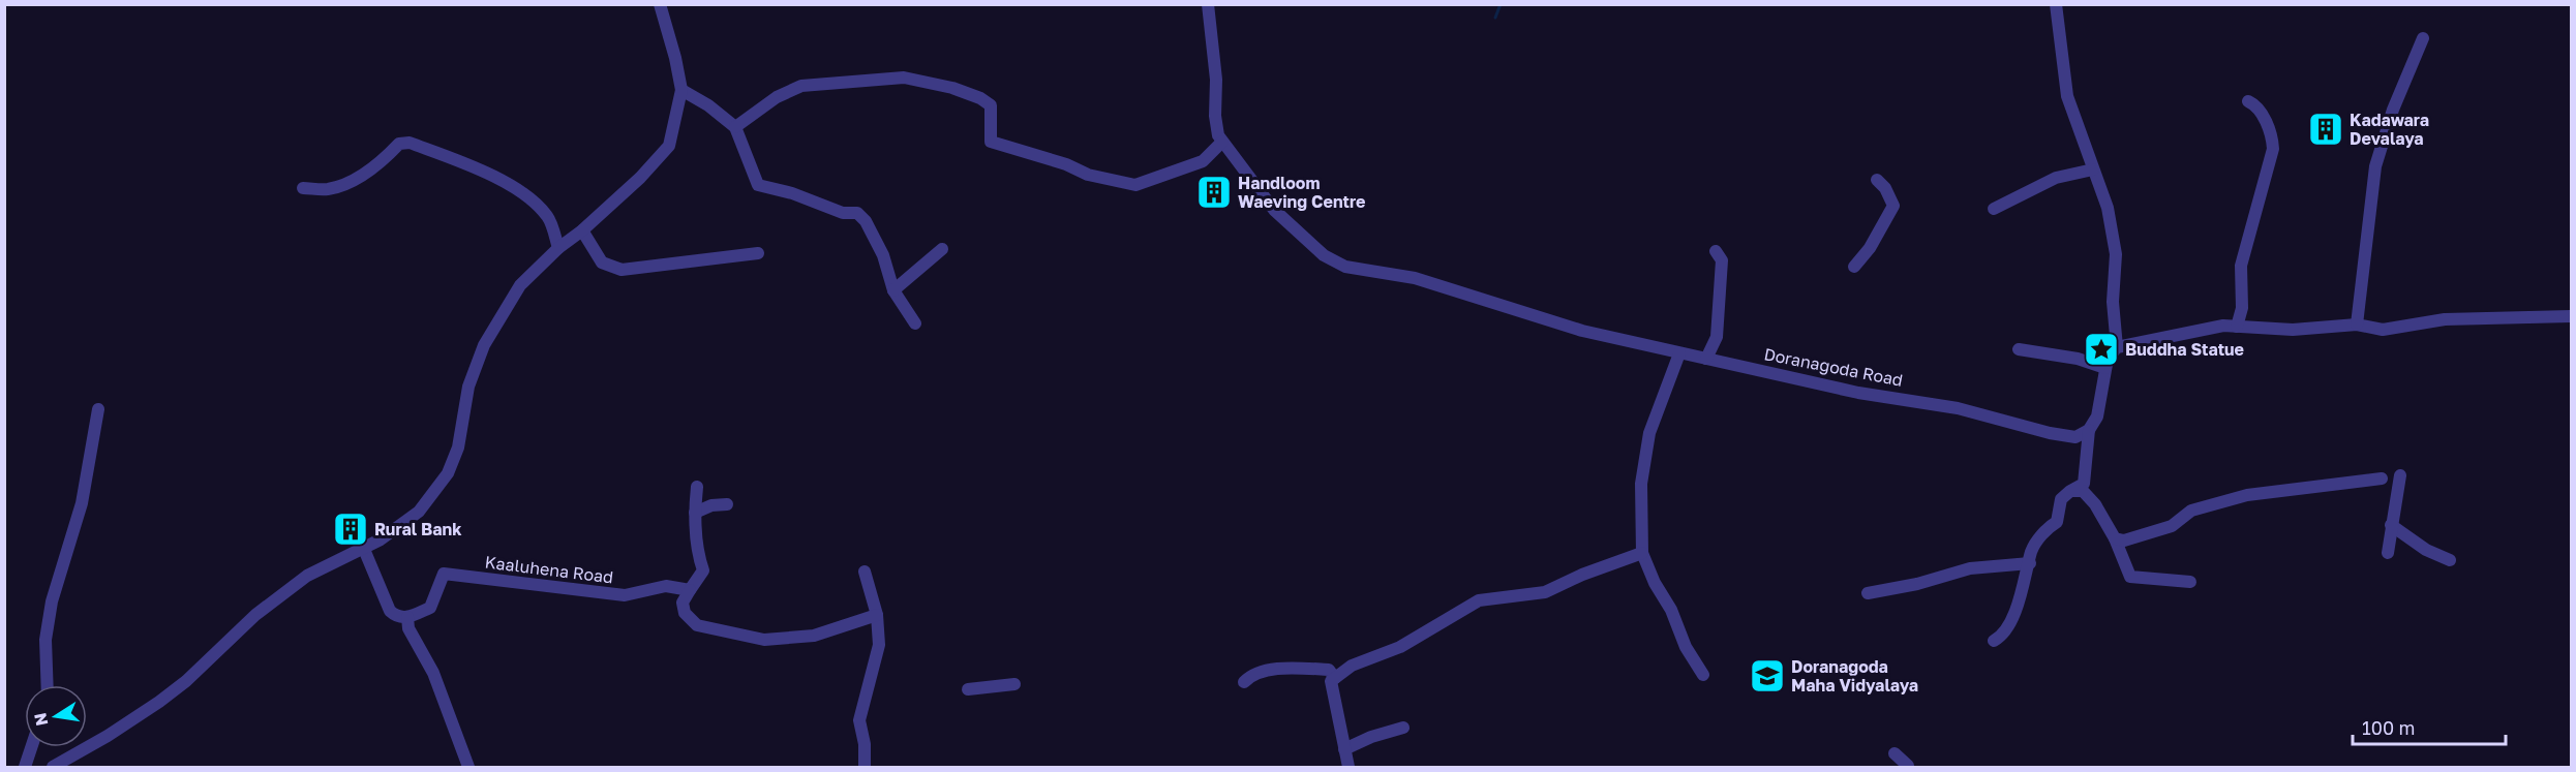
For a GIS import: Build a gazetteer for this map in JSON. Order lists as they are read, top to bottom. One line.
{"streets":{"street":["Doranagoda Road","Kaaluhena Road"]},"places":{"building":["Kadawara Devalaya","Handloom Waeving Centre","Rural Bank"],"place":["Buddha Statue"],"school or university":["Doranagoda Maha Vidyalaya"]},"scale_bar":"100 m","north":"left"}
